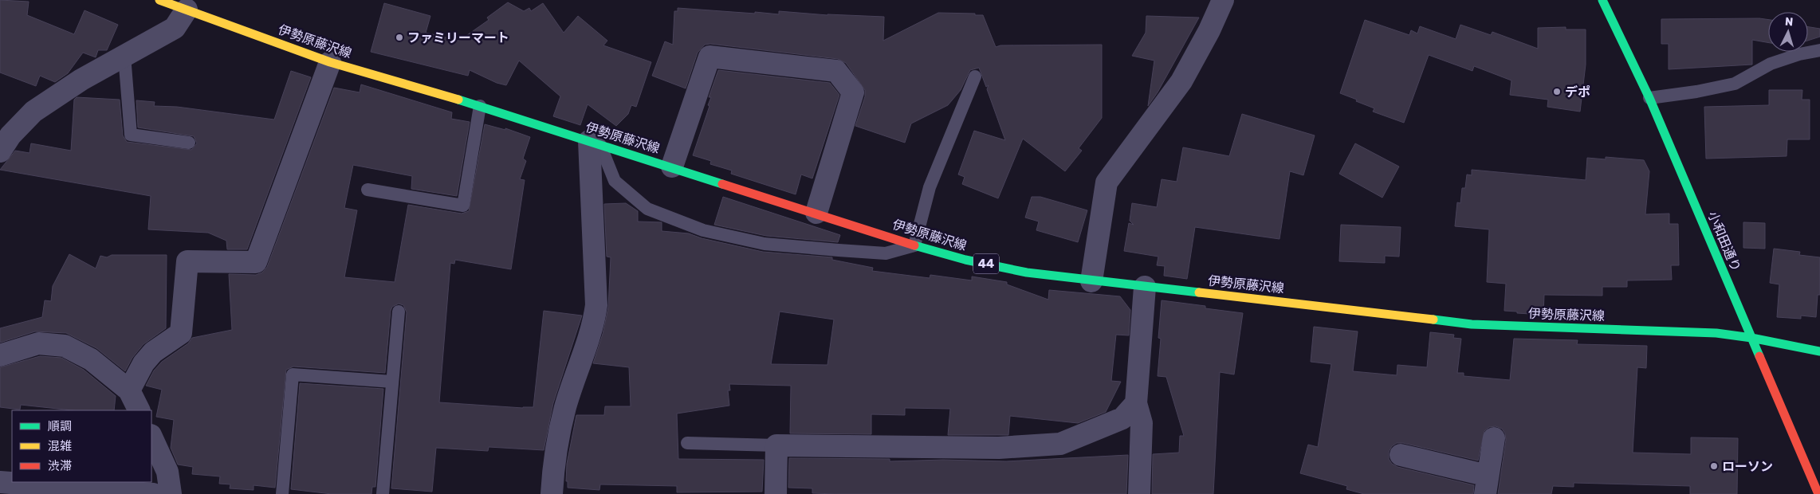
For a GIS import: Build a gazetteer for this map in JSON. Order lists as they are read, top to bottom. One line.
{"streets":{"main road":["伊勢原藤沢線","小和田通り","44"]},"crossings":[["伊勢原藤沢線","小和田通り"]],"places":["ファミリーマート","デポ","ローソン"],"legend":["順調","混雑","渋滞"],"north":"top"}
